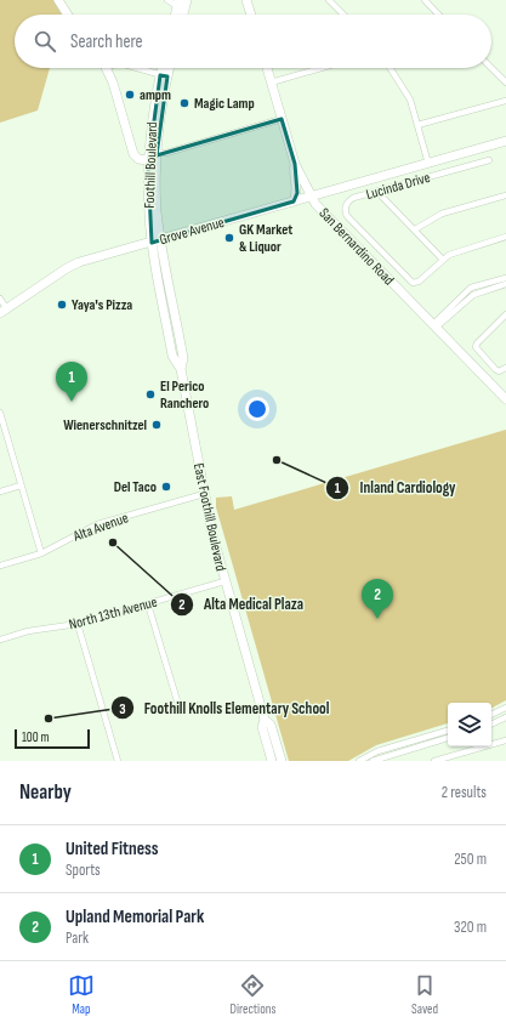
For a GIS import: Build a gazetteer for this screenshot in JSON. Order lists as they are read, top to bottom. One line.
{"streets":{"main road":["Foothill Boulevard","Grove Avenue","San Bernardino Road","East Foothill Boulevard"],"street":["Lucinda Drive","Alta Avenue","North 13th Avenue"]},"crossings":[["Foothill Boulevard","Grove Avenue"],["Foothill Boulevard","East Foothill Boulevard"],["Grove Avenue","San Bernardino Road"],["Grove Avenue","East Foothill Boulevard"],["East Foothill Boulevard","Alta Avenue"],["East Foothill Boulevard","North 13th Avenue"]],"places":["ampm","Magic Lamp","GK Market & Liquor","Yaya's Pizza","El Perico Ranchero","Wienerschnitzel","Inland Cardiology","Del Taco","Alta Medical Plaza","Foothill Knolls Elementary School"],"scale_bar":"100 m","page":{"search":"Search here","pins":["1","2"],"scale":"100 m","heading":["Nearby","2 results"],"list":[{"mark":"1","name":"United Fitness","note":"Sports","value":"250 m"},{"mark":"2","name":"Upland Memorial Park","note":"Park","value":"320 m"}],"nav":["Map","Directions","Saved"]}}
